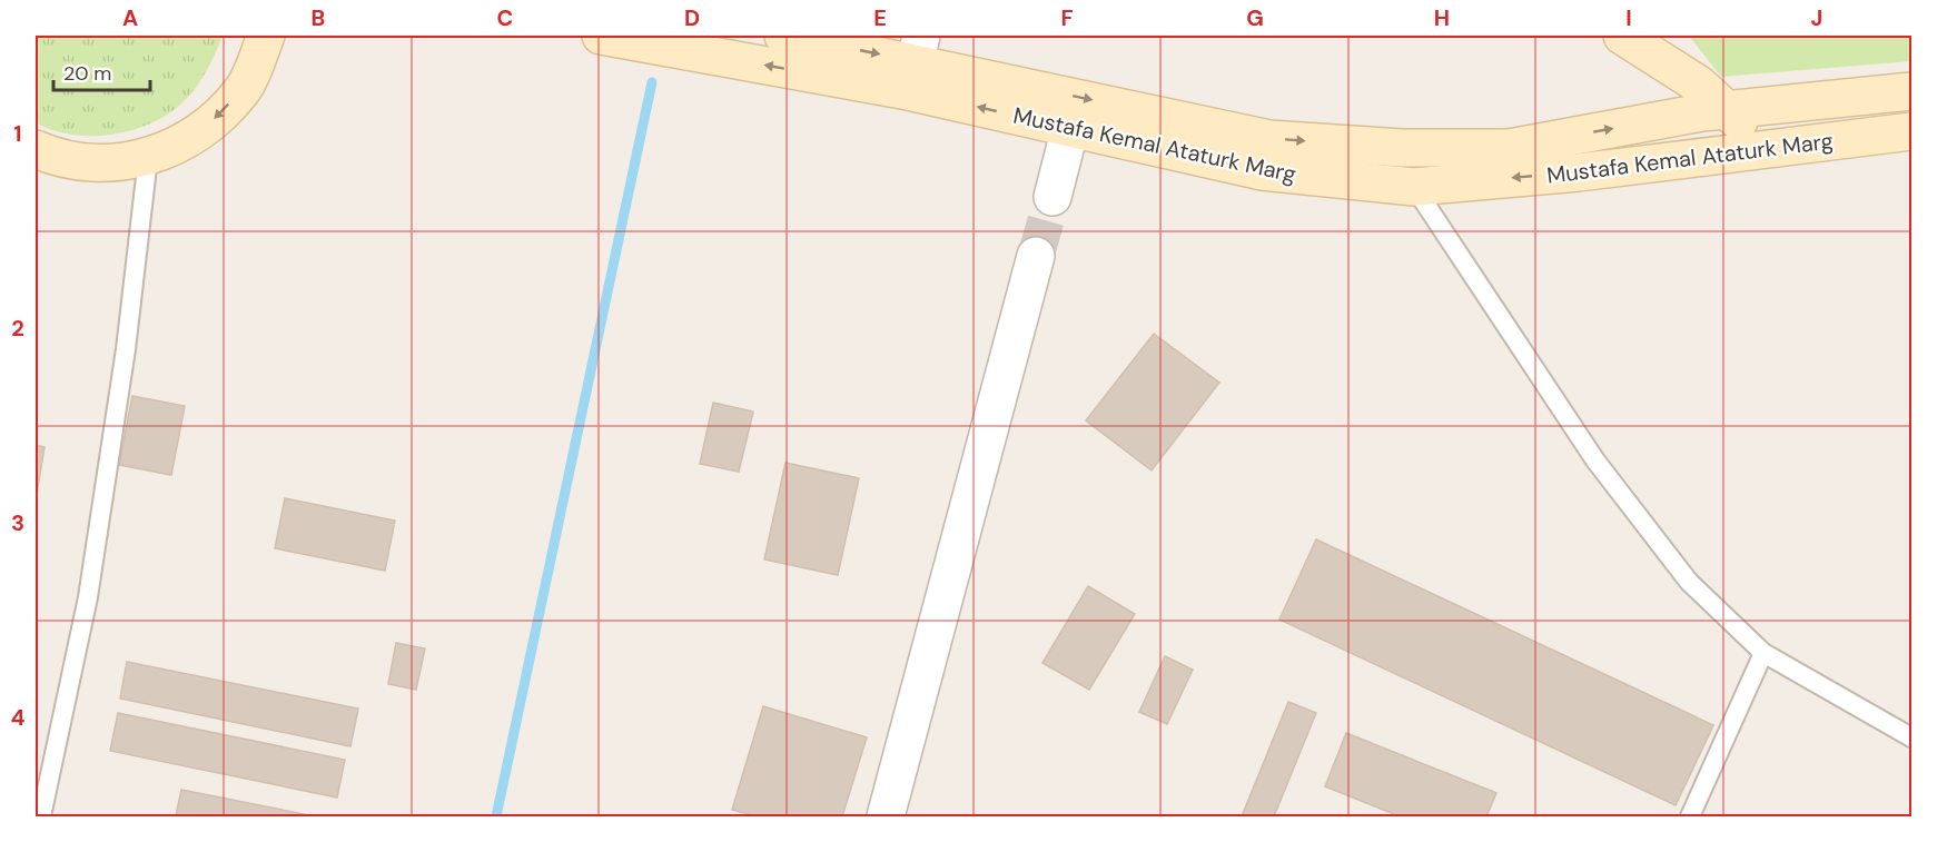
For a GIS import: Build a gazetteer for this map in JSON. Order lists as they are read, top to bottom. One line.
{"streets":{"main road":["Mustafa Kemal Ataturk Marg"]},"scale_bar":"20 m","grid":{"columns":["A","B","C","D","E","F","G","H","I","J"],"rows":["1","2","3","4"]}}
